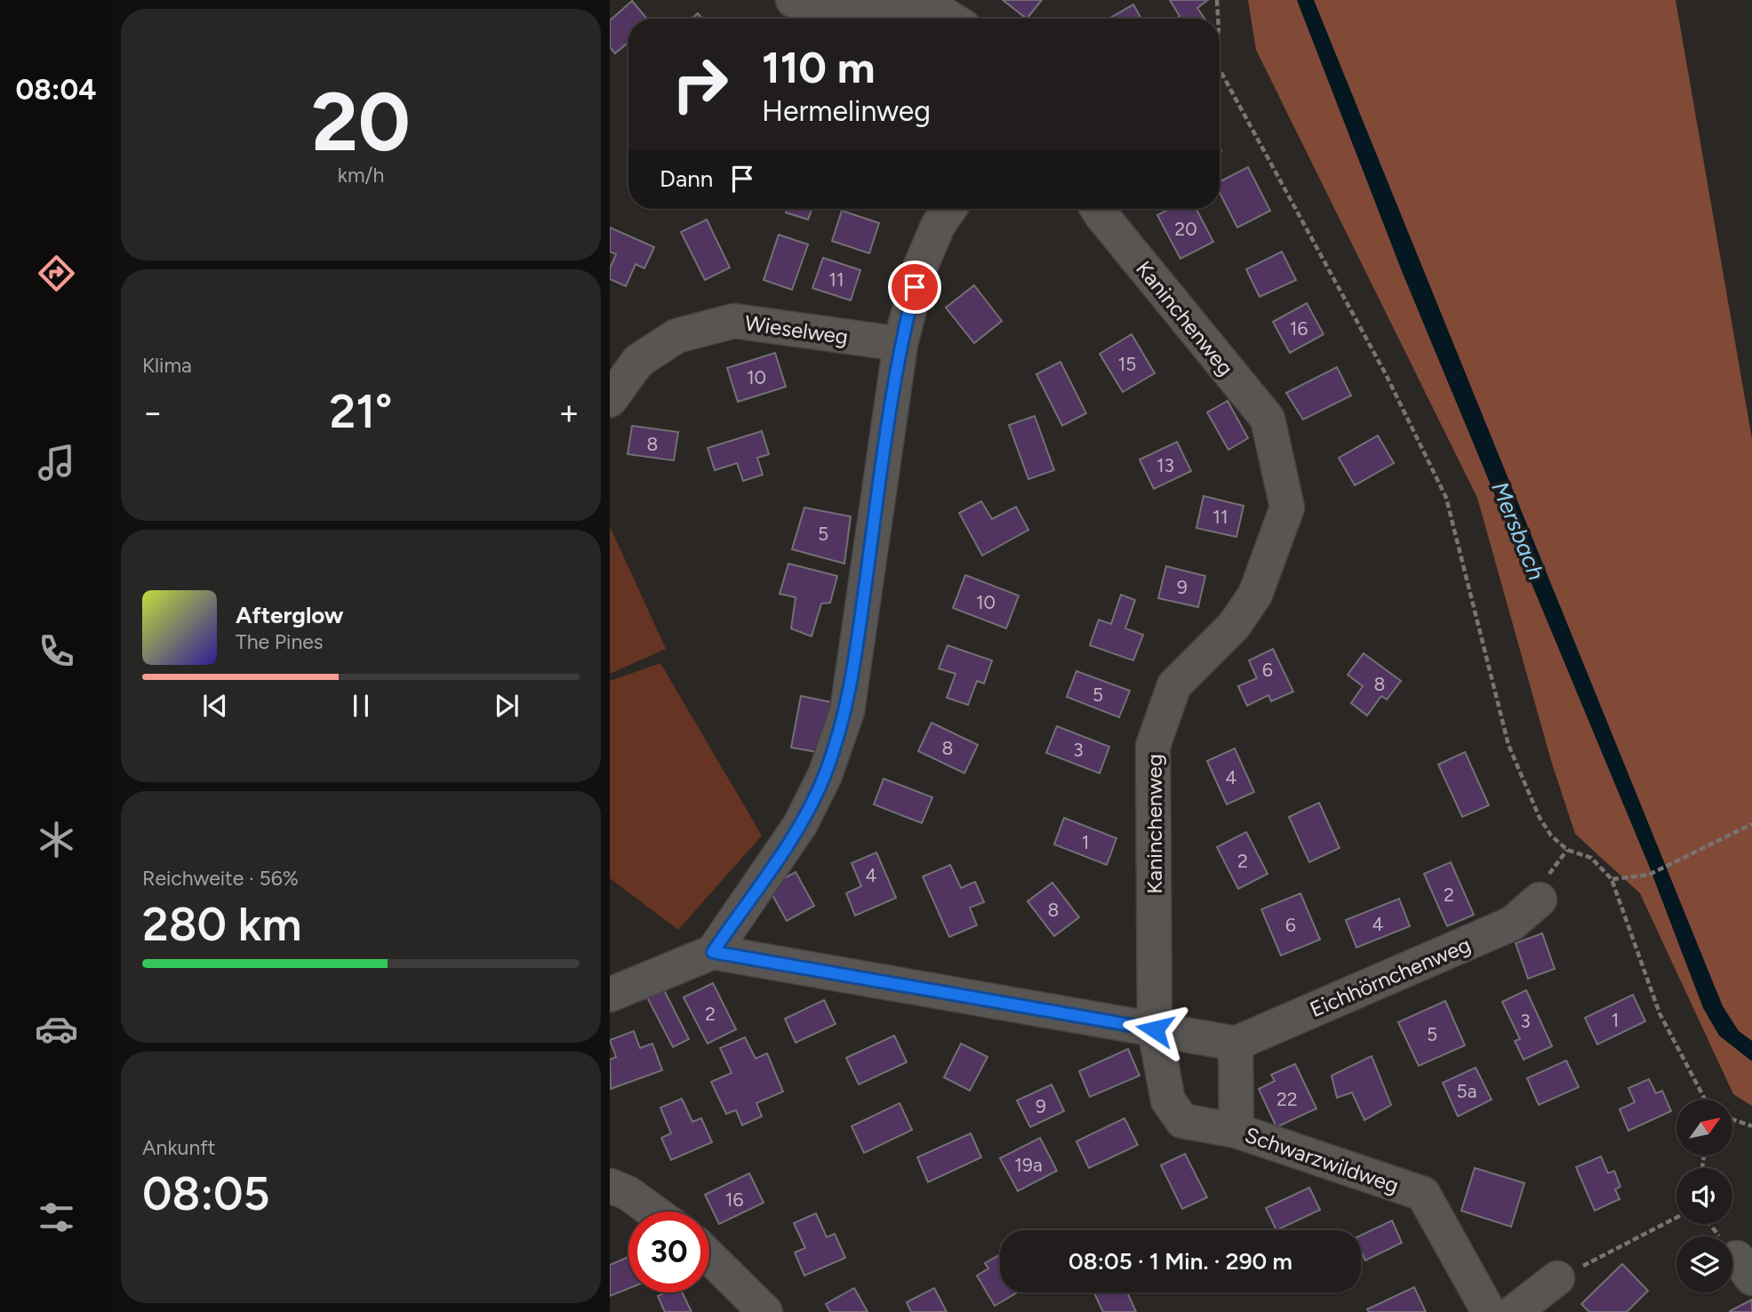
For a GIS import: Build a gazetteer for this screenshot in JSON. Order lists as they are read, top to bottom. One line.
{"streets":{"street":["Kaninchenweg","Wieselweg","Eichhörnchenweg","Schwarzwildweg"]},"crossings":[["Kaninchenweg","Schwarzwildweg"]],"water":["Mersbach"],"house_numbers":["20","11","16","15","10","8","13","11","5","9","10","6","8","5","8","3","4","1","2","4","2","8","4","6","2","1","3","5","5a","22","9","19a","16"],"north":"top right","page":{"tabs":"08:04","tile":[["20","km/h"],"Klima",["Reichweite · 56%","280 km"],["Ankunft","08:05"]],"turn":["110 m","Hermelinweg"],"then":"Dann","heat":["−","21°","+"],"song":["Afterglow","The Pines"],"limit":"30","trip":"08:05 · 1 Min. · 290 m"}}
